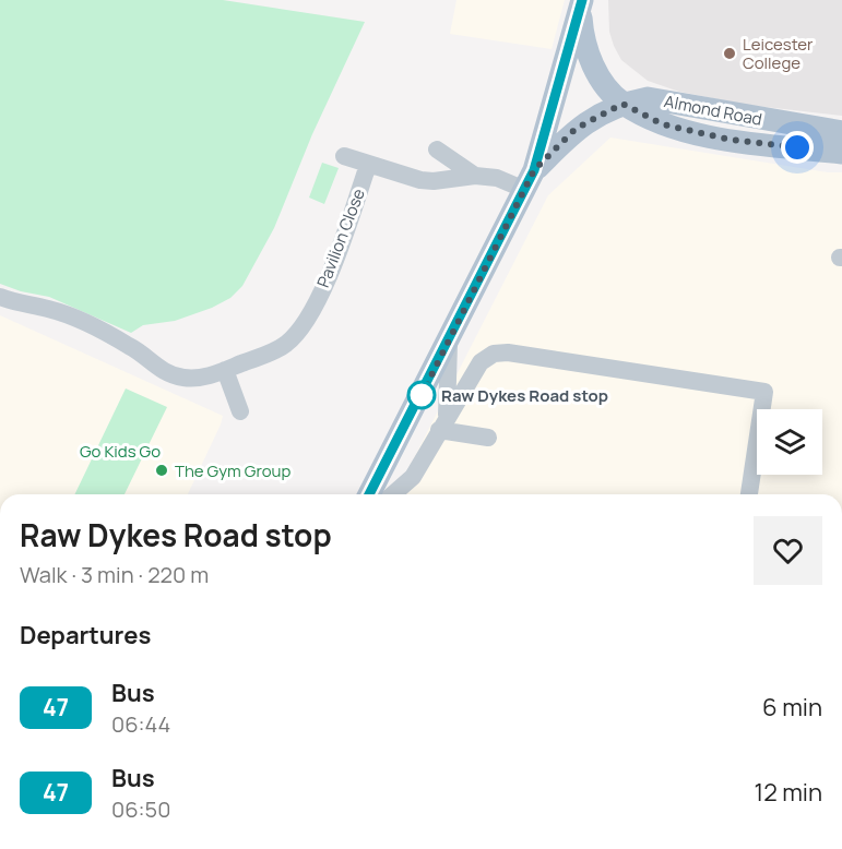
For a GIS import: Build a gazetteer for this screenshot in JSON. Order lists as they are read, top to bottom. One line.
{"streets":{"main road":["Almond Road"],"street":["Pavilion Close"]},"parks":["Go Kids Go"],"places":["Leicester College","Raw Dykes Road stop","The Gym Group"],"lines":["bus line 47"],"page":{"heading":[["Raw Dykes Road stop","Walk · 3 min · 220 m"],"Departures"],"list":[{"mark":"47","name":"Bus","note":"06:44","value":"6 min"},{"mark":"47","name":"Bus","note":"06:50","value":"12 min"}]}}
